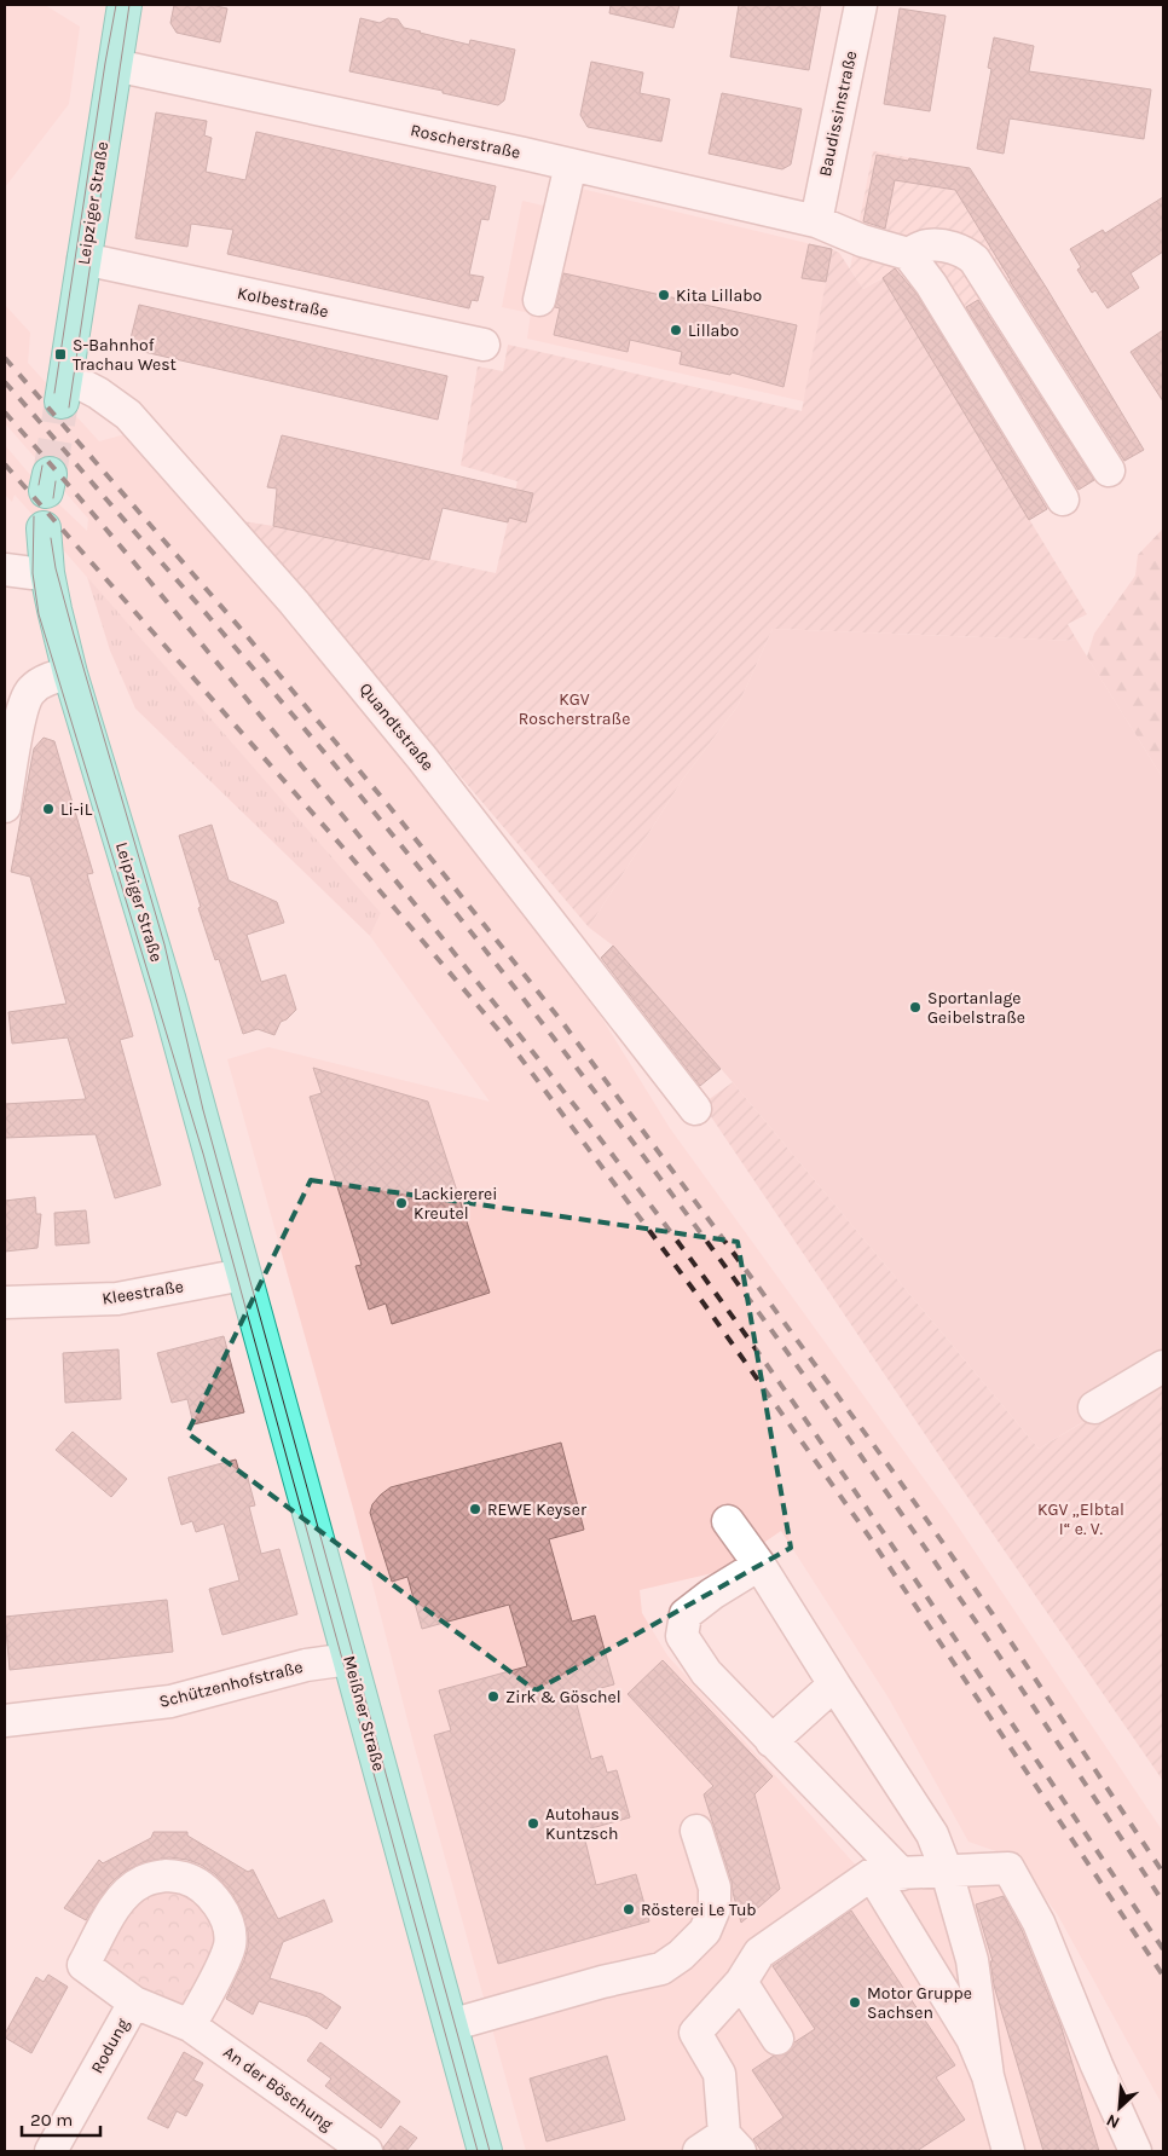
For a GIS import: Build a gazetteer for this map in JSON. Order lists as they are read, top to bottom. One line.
{"streets":{"main road":["Leipziger Straße","Meißner Straße"],"street":["Baudissinstraße","Roscherstraße","Kolbestraße","Quandtstraße","Kleestraße","Schützenhofstraße","Rodung","An der Böschung"]},"crossings":[["Baudissinstraße","Roscherstraße"],["Roscherstraße","Leipziger Straße"],["Leipziger Straße","Kolbestraße"],["Leipziger Straße","Quandtstraße"],["Leipziger Straße","Kleestraße"],["Leipziger Straße","Meißner Straße"],["Kleestraße","Meißner Straße"],["Schützenhofstraße","Meißner Straße"],["Rodung","An der Böschung"]],"parks":["KGV Roscherstraße","KGV „Elbtal I“ e. V."],"places":{"other":["Kita Lillabo","Lillabo","Li-iL","Sportanlage Geibelstraße","Lackiererei Kreutel","REWE Keyser","Zirk & Göschel","Autohaus Kuntzsch","Rösterei Le Tub","Motor Gruppe Sachsen"],"transit":["S-Bahnhof Trachau West"]},"scale_bar":"20 m","north":"bottom left"}
